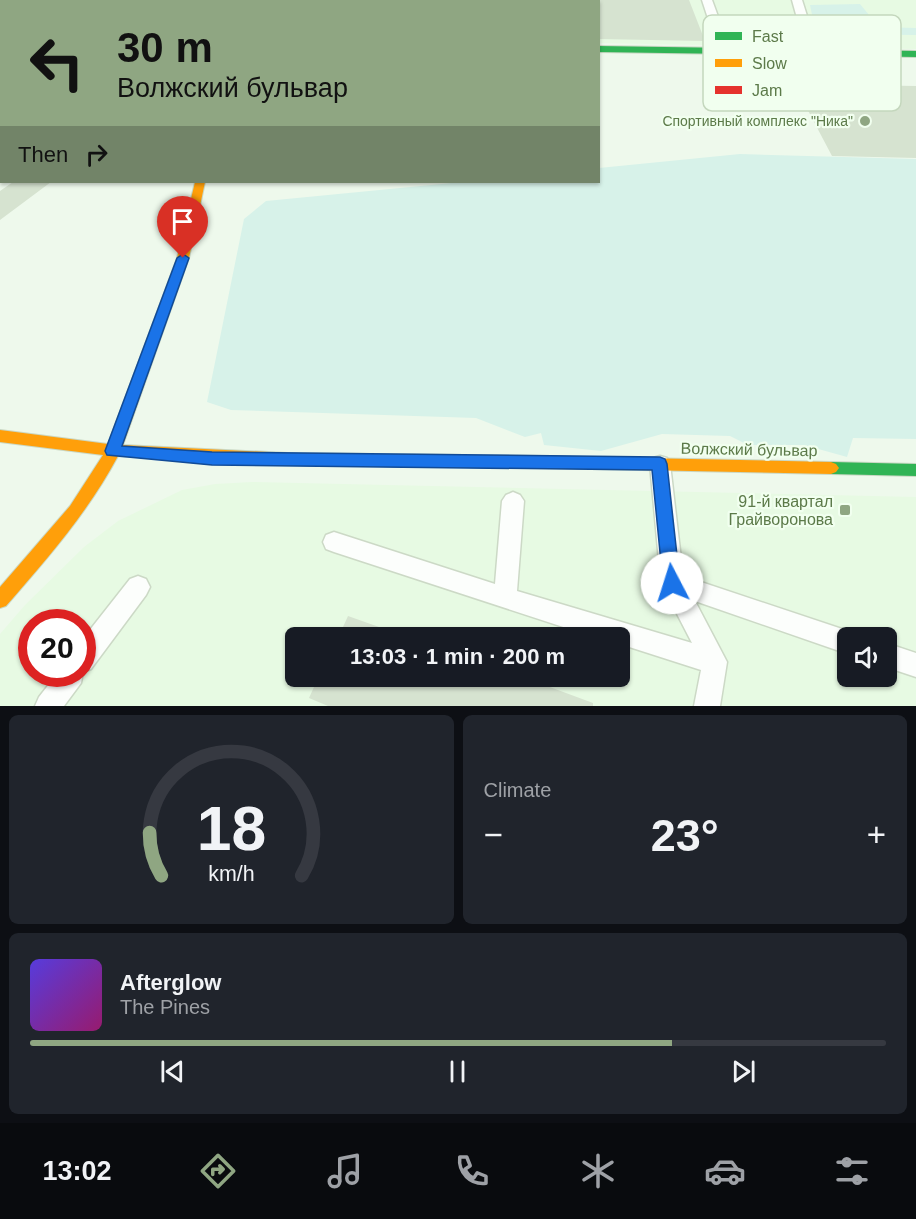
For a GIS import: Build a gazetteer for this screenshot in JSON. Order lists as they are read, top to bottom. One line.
{"streets":{"main road":["Волжский бульвар"]},"places":{"other":["Спортивный комплекс \"Ника\""],"transit":["91-й квартал Грайворонова"]},"legend":["Fast","Slow","Jam"],"page":{"turn":["30 m","Волжский бульвар"],"then":"Then","limit":"20","trip":"13:03 · 1 min · 200 m","tile":"Climate","heat":["−","23°","+"],"song":["Afterglow","The Pines"],"tabs":"13:02","gauge":["18","km/h"]}}
